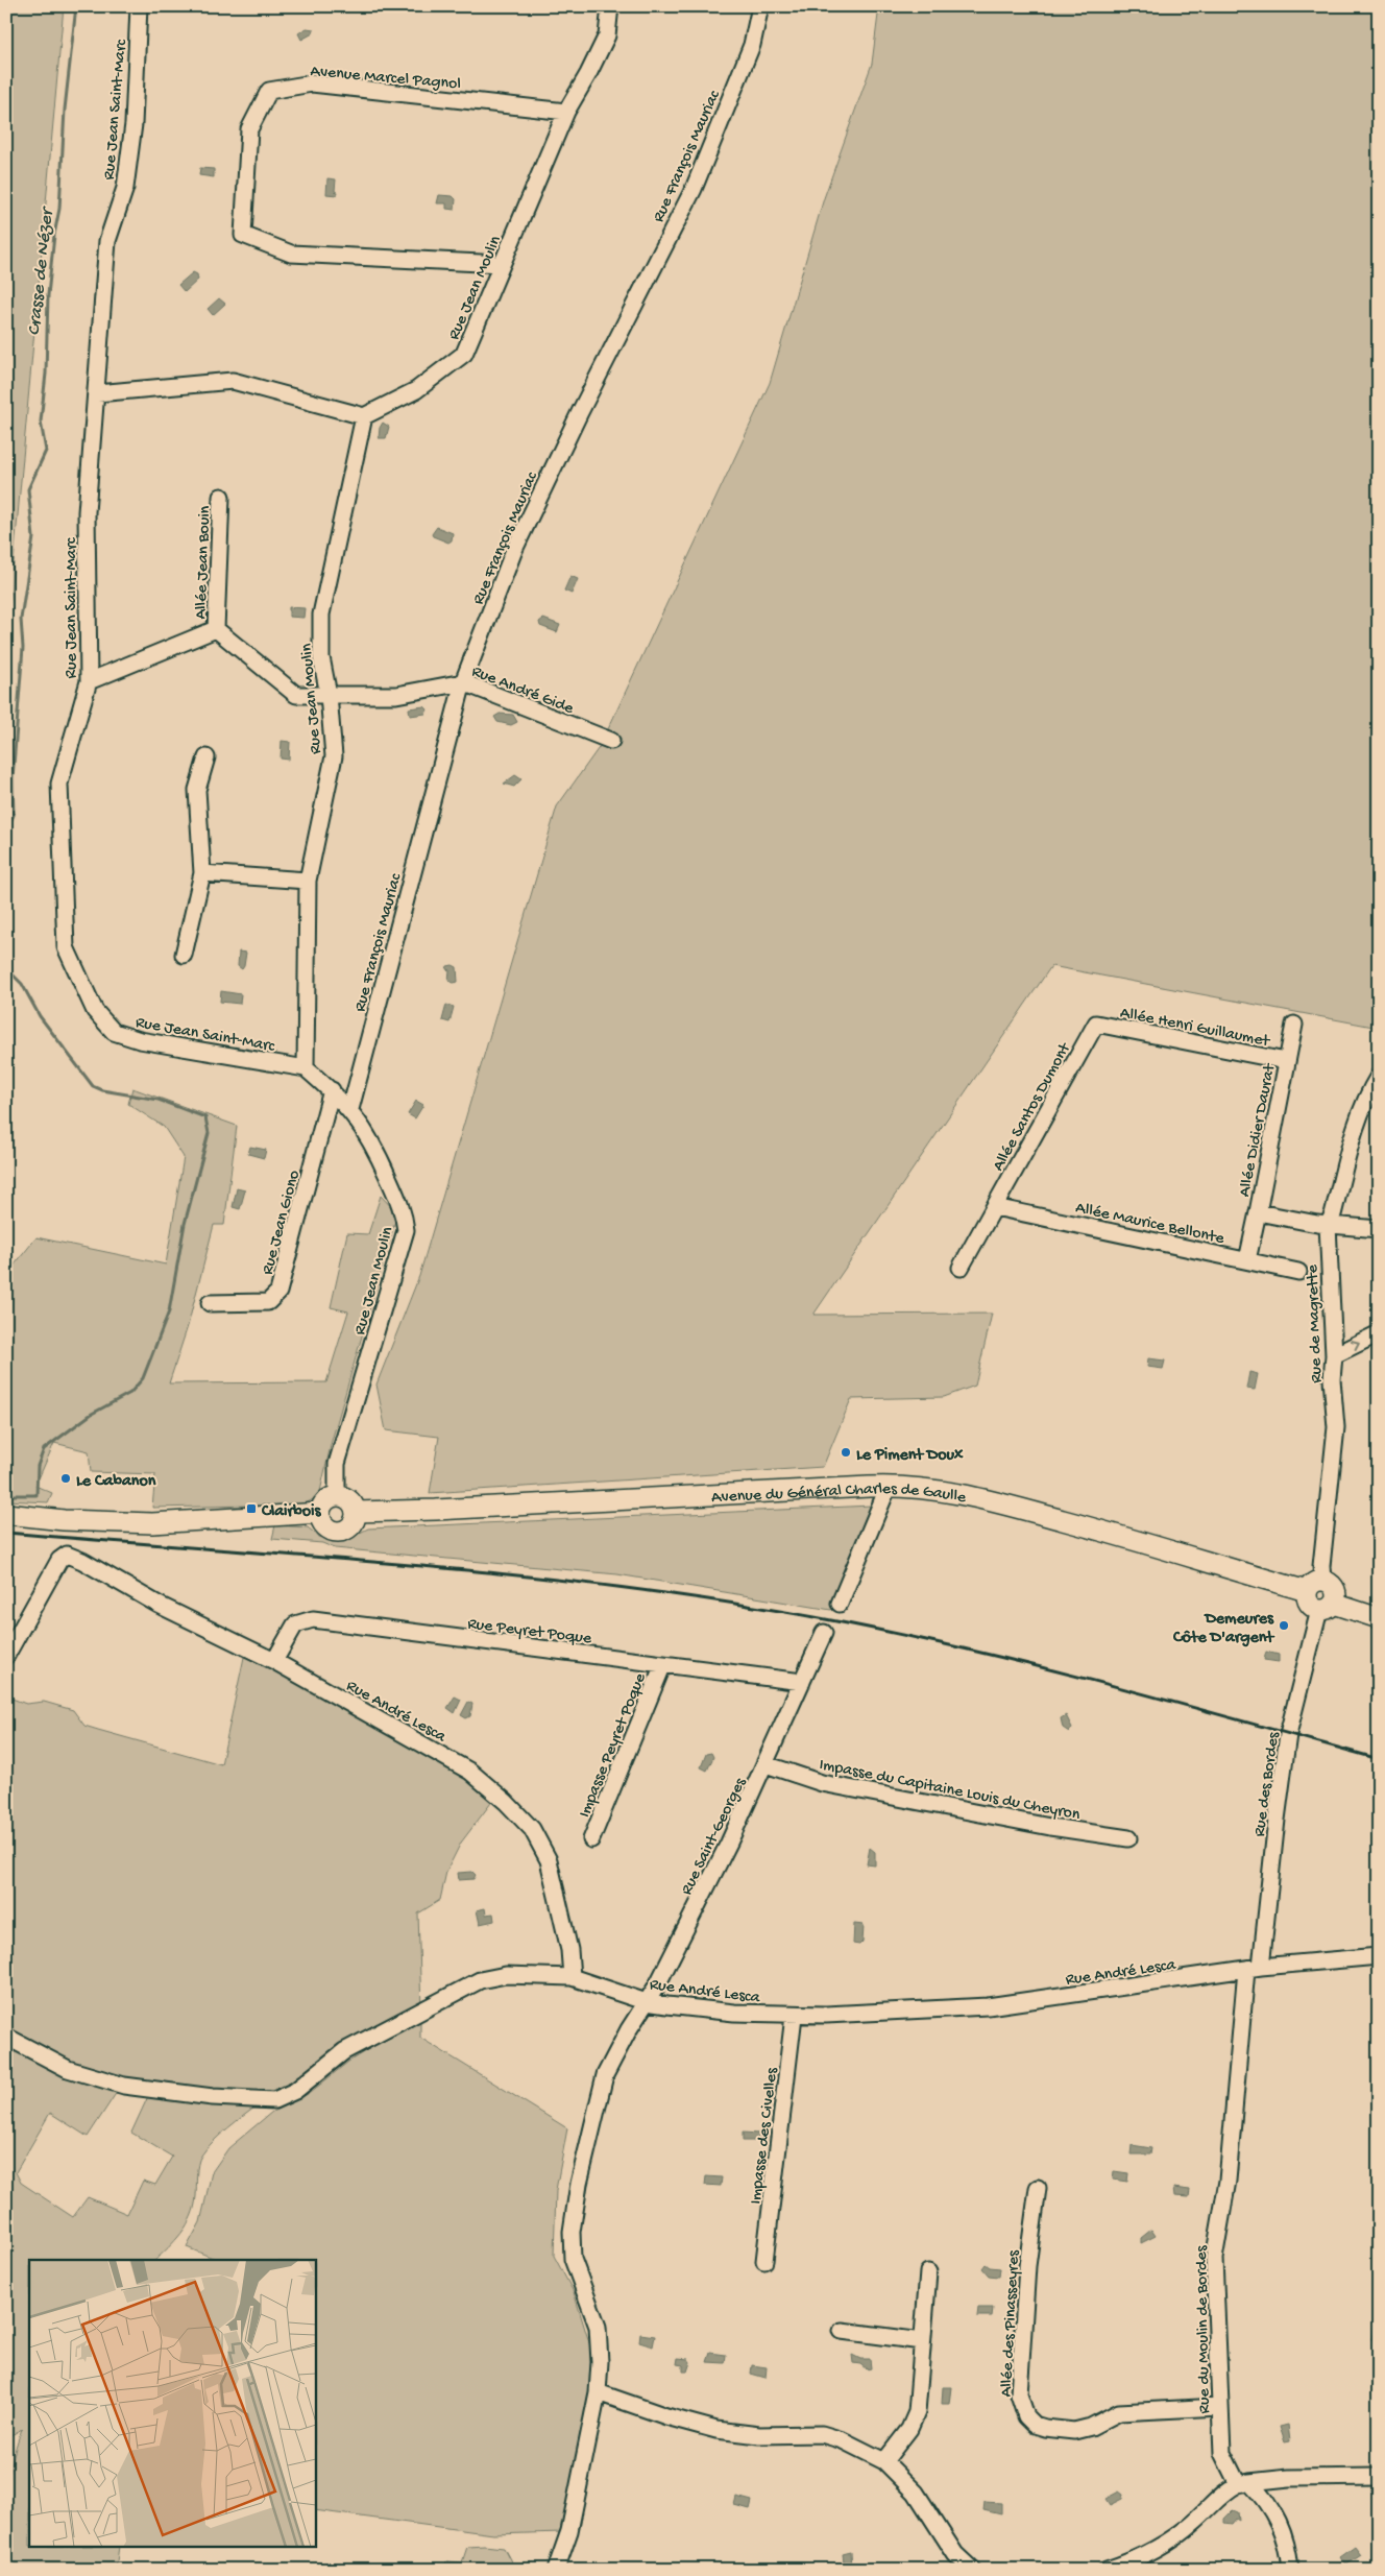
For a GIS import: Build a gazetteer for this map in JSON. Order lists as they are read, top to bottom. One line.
{"streets":{"main road":["Avenue du Général Charles de Gaulle"],"street":["Avenue Marcel Pagnol","Rue Jean Saint-Marc","Rue François Mauriac","Rue Jean Moulin","Allée Jean Bouin","Rue André Gide","Allée Henri Guillaumet","Allée Santos Dumont","Allée Didier Daurat","Allée Maurice Bellonte","Rue Jean Giono","Rue de Magrette","Rue Peyret Poque","Rue André Lesca","Impasse Peyret Poque","Rue des Bordes","Impasse du Capitaine Louis du Cheyron","Rue Saint-Georges","Impasse des Civelles","Allée des Pinasseyres","Rue du Moulin de Bordes"]},"crossings":[["Avenue Marcel Pagnol","Rue Jean Moulin"],["Rue Jean Saint-Marc","Rue Jean Moulin"],["Rue François Mauriac","Rue Jean Moulin"],["Rue François Mauriac","Rue André Gide"],["Rue Jean Moulin","Rue André Gide"],["Rue Jean Moulin","Rue Jean Giono"],["Rue Jean Moulin","Avenue du Général Charles de Gaulle"],["Allée Jean Bouin","Rue André Gide"],["Allée Henri Guillaumet","Allée Santos Dumont"],["Allée Henri Guillaumet","Allée Didier Daurat"],["Allée Santos Dumont","Allée Maurice Bellonte"],["Allée Didier Daurat","Allée Maurice Bellonte"],["Rue de Magrette","Avenue du Général Charles de Gaulle"],["Rue de Magrette","Rue des Bordes"],["Avenue du Général Charles de Gaulle","Rue des Bordes"],["Rue Peyret Poque","Rue André Lesca"],["Rue Peyret Poque","Impasse Peyret Poque"],["Rue Peyret Poque","Rue Saint-Georges"],["Rue André Lesca","Rue des Bordes"],["Rue André Lesca","Rue Saint-Georges"],["Rue André Lesca","Impasse des Civelles"],["Rue André Lesca","Rue du Moulin de Bordes"],["Rue des Bordes","Rue du Moulin de Bordes"],["Impasse du Capitaine Louis du Cheyron","Rue Saint-Georges"],["Allée des Pinasseyres","Rue du Moulin de Bordes"]],"water":["Crasse de Nézer"],"places":{"other":["Le Piment Doux","Le Cabanon","Demeures Côte D'argent"],"transit":["Clairbois"]}}
